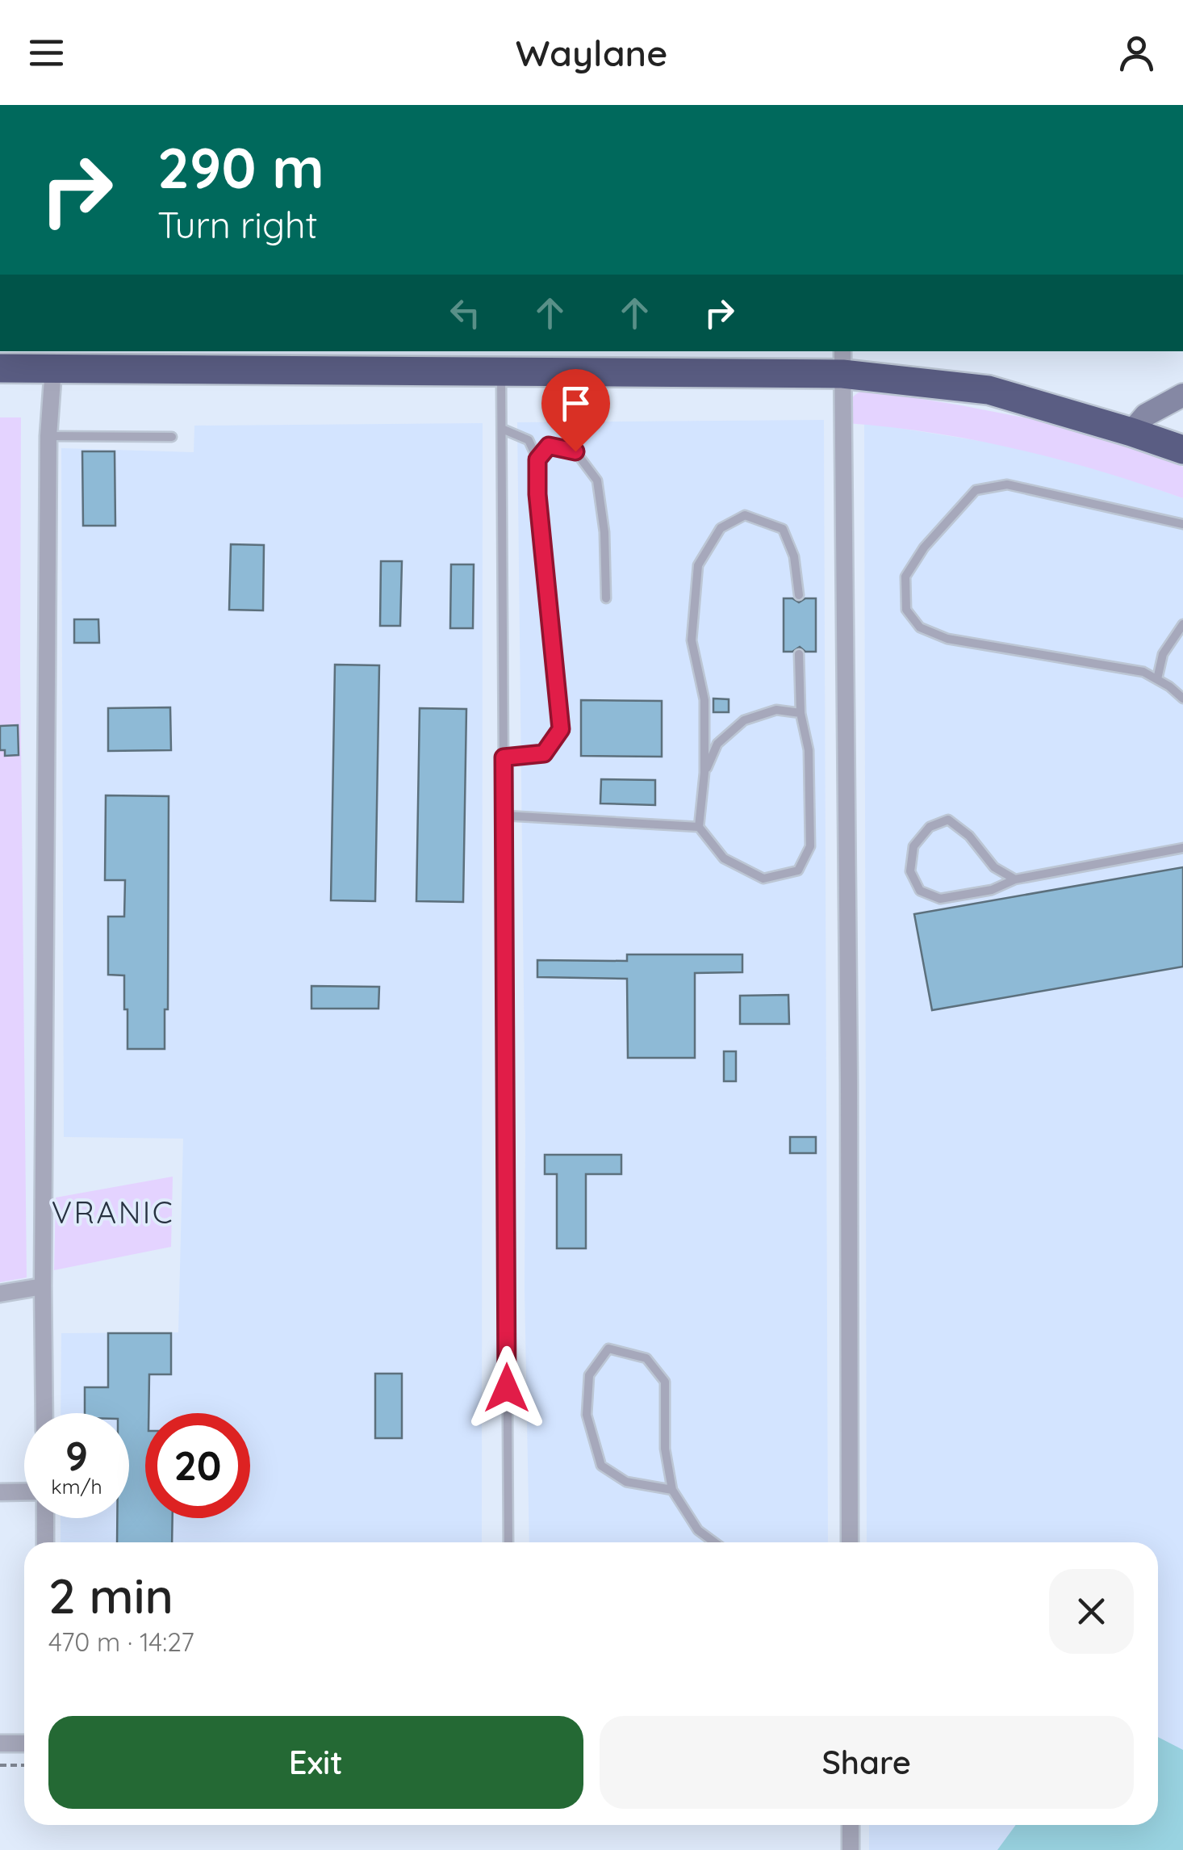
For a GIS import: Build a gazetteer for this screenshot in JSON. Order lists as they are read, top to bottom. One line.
{"districts":["VRANIC"],"page":{"header":"Waylane","turn":["290 m","Turn right"],"speed":"9 km/h","limit":"20","heading":["2 min","470 m · 14:27"],"buttons":["Exit","Share"]}}
